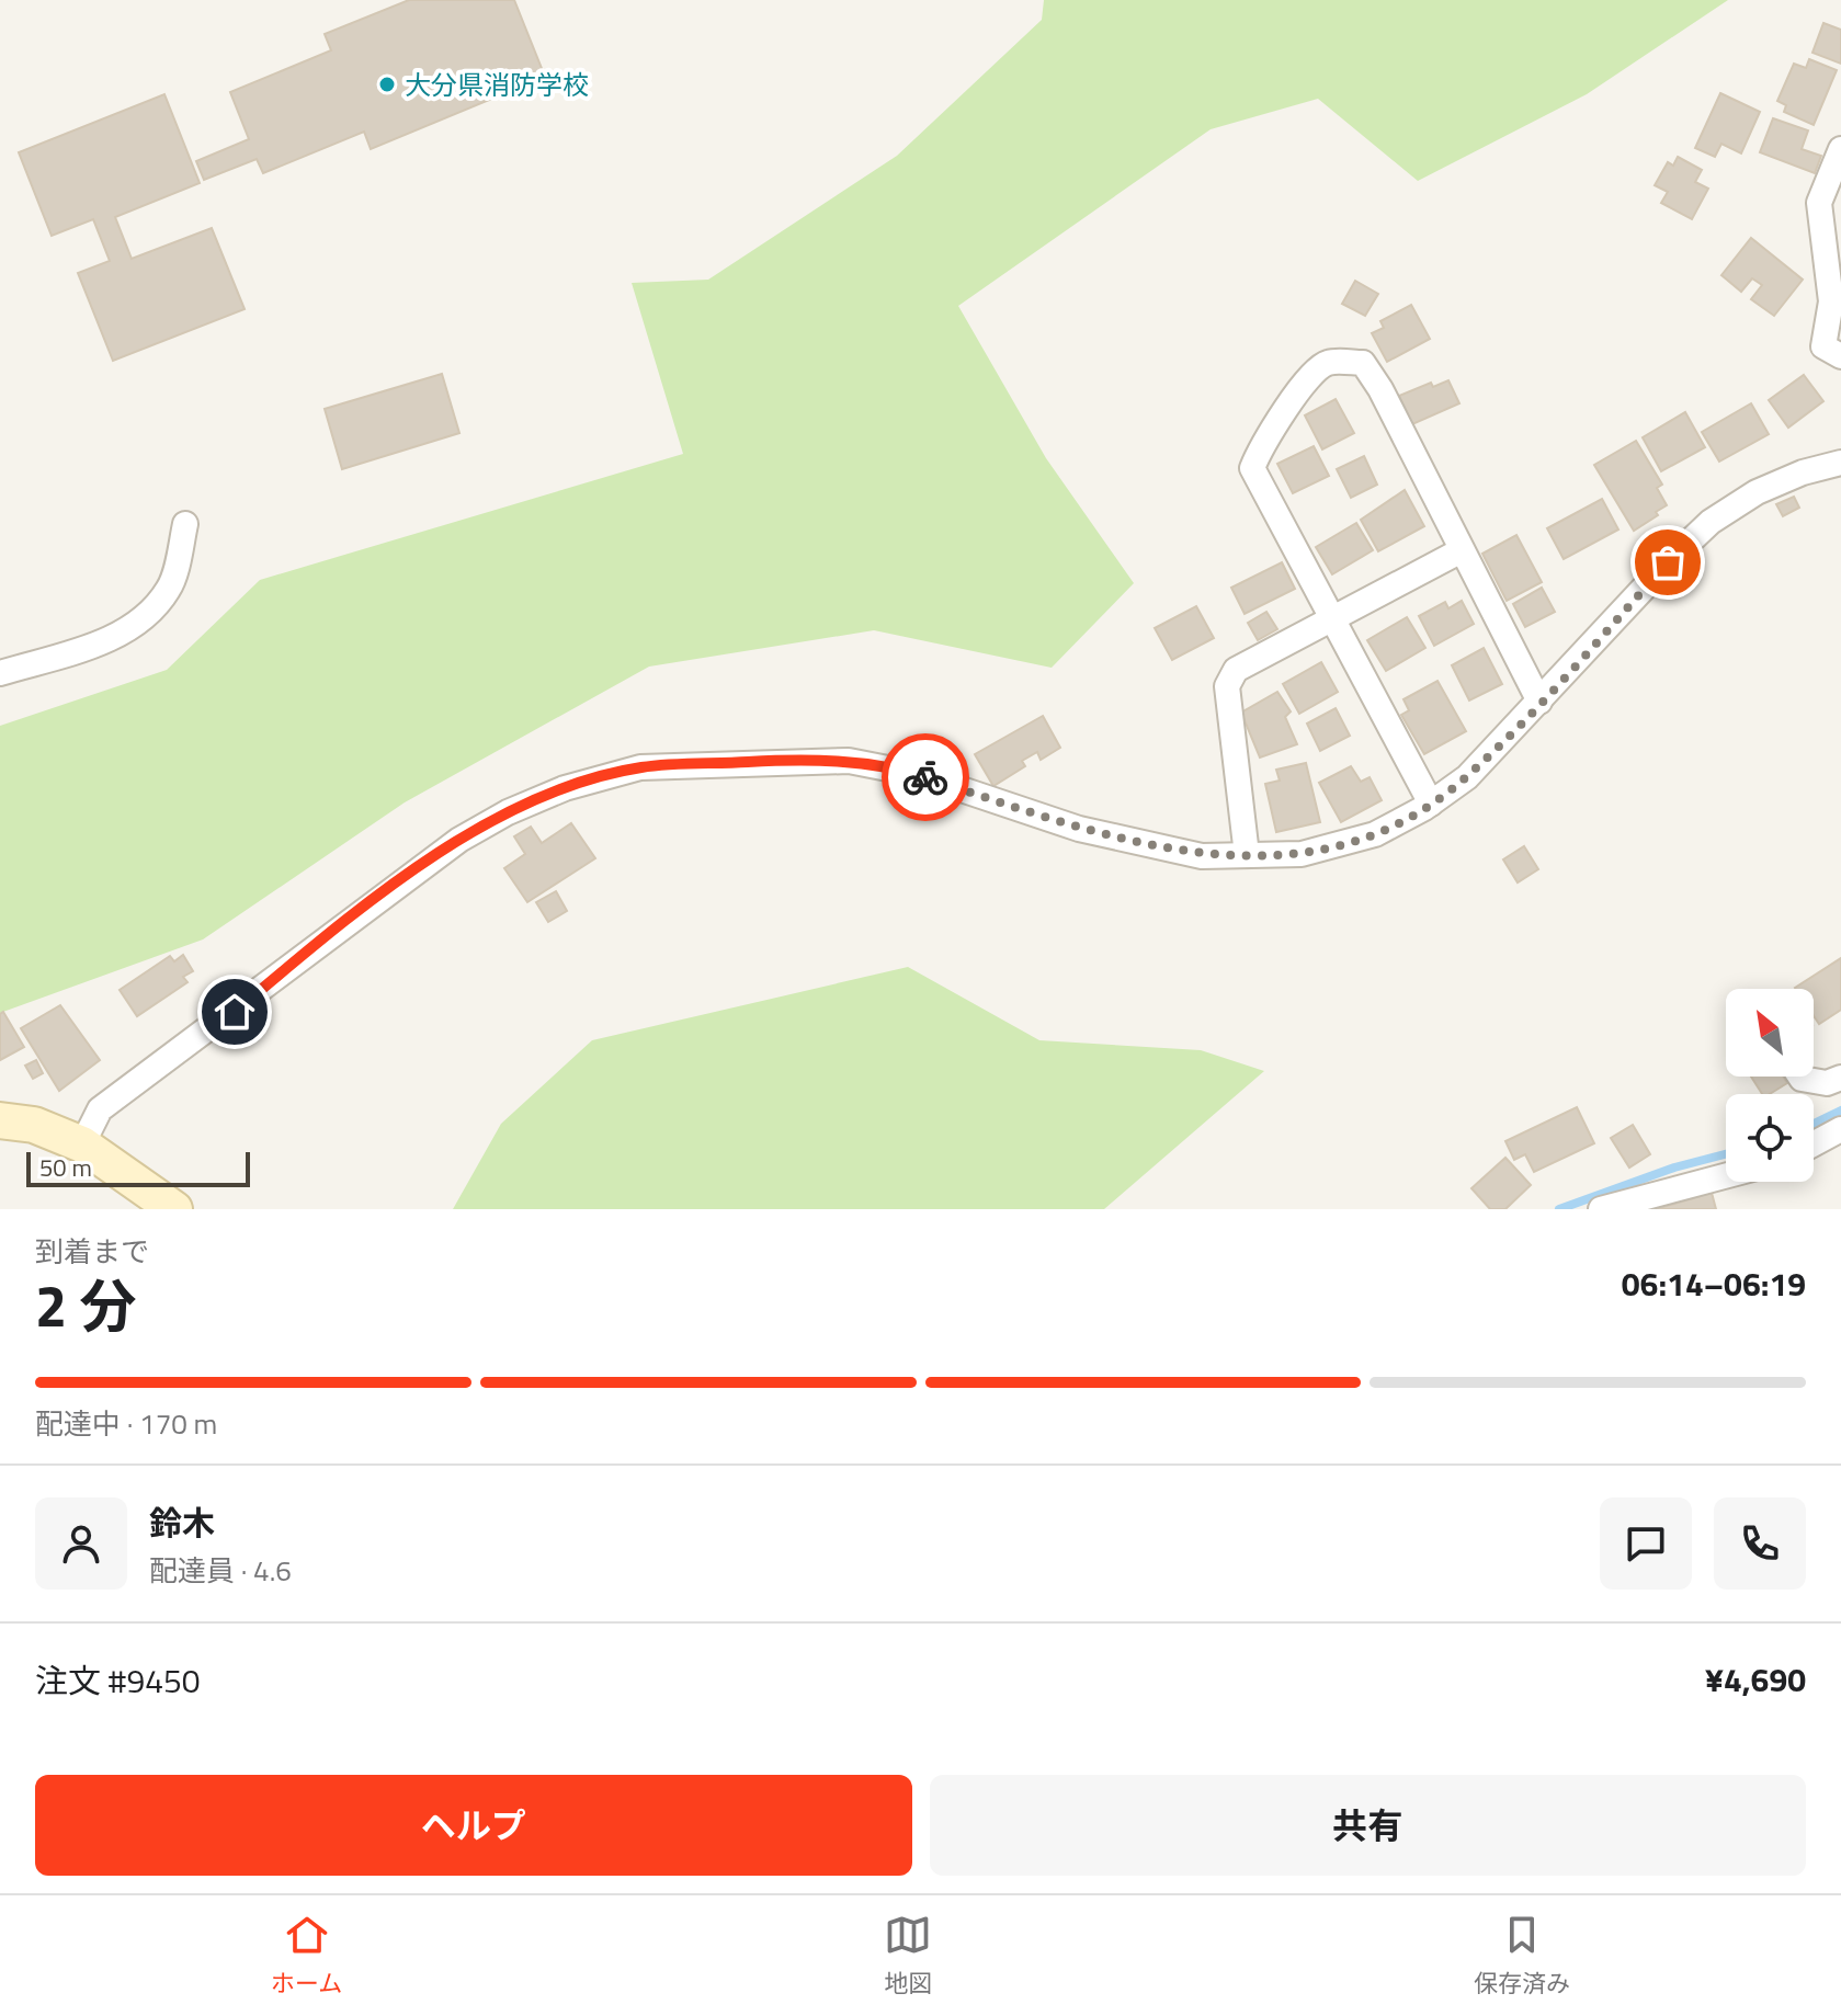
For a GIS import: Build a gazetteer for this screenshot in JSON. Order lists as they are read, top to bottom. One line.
{"places":["大分県消防学校"],"scale_bar":"50 m","north":"top left","page":{"scale":"50 m","heading":["2 分","到着まで","06:14–06:19"],"panel":["鈴木","配達員 · 4.6","注文 #9450","¥4,690"],"bar":"配達中 · 170 m","buttons":["ヘルプ","共有"],"tabs":["ホーム","地図","保存済み"]}}
